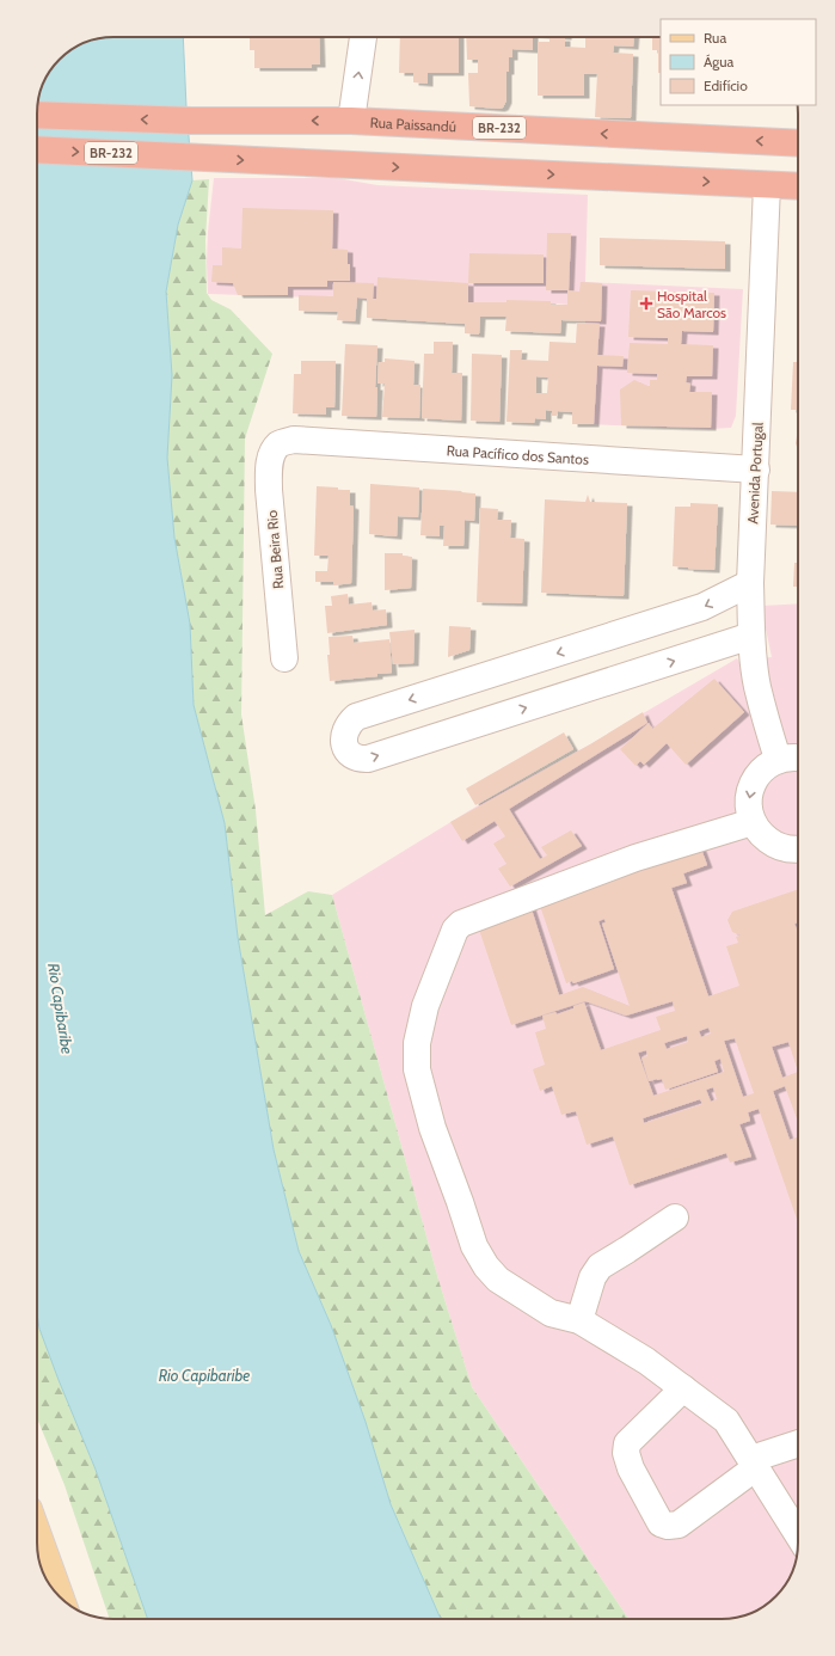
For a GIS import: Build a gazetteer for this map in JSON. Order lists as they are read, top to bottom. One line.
{"streets":{"highway":["Rua Paissandú","BR-232"],"street":["Rua Pacífico dos Santos","Avenida Portugal","Rua Beira Rio"]},"crossings":[["BR-232","Avenida Portugal"],["Rua Pacífico dos Santos","Avenida Portugal"],["Rua Pacífico dos Santos","Rua Beira Rio"]],"water":["Rio Capibaribe"],"places":{"health":["Hospital São Marcos"]},"legend":["Rua","Água","Edifício"]}
